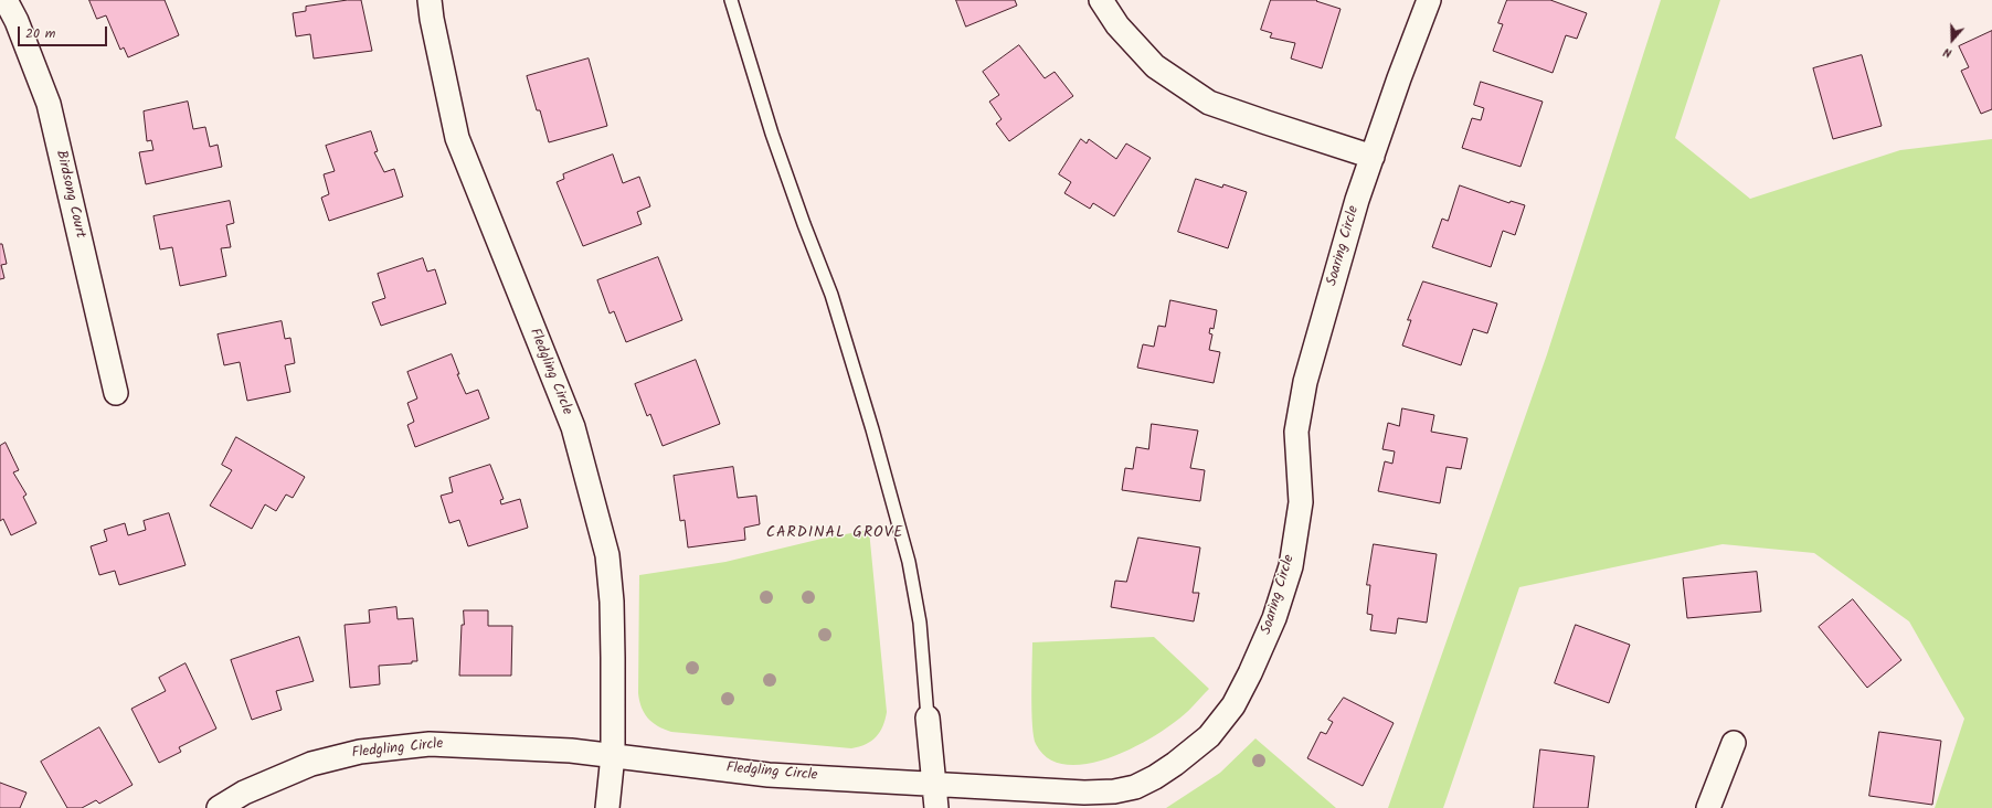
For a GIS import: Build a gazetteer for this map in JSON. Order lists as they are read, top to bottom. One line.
{"streets":{"street":["Birdsong Court","Soaring Circle","Fledgling Circle"]},"crossings":[["Soaring Circle","Fledgling Circle"]],"districts":["CARDINAL GROVE"],"scale_bar":"20 m","north":"bottom"}
